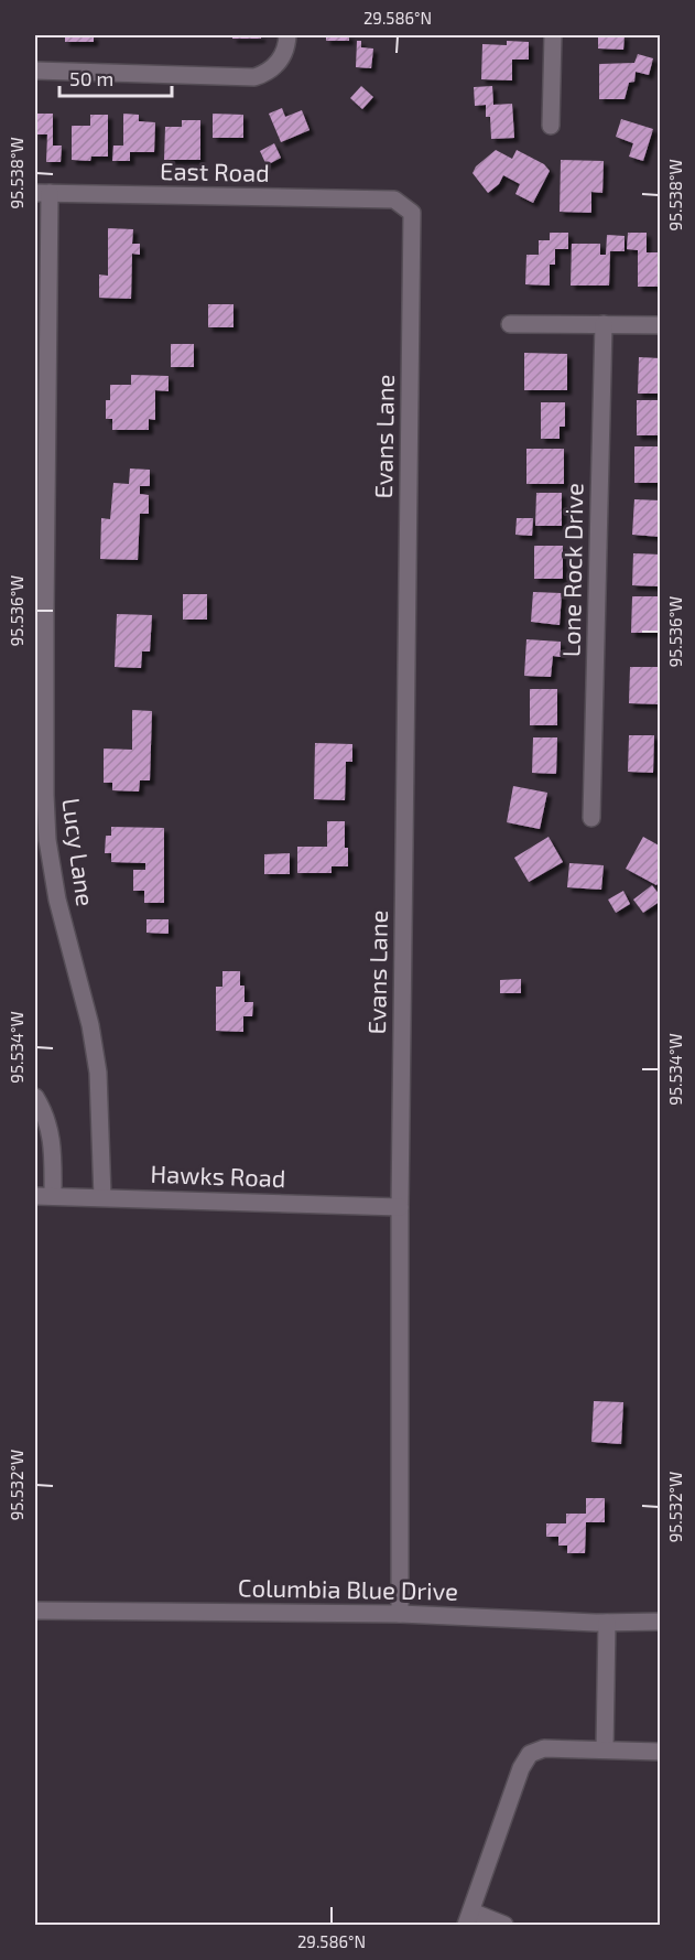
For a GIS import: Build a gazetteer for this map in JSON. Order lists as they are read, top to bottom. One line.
{"streets":{"street":["East Road","Evans Lane","Lone Rock Drive","Lucy Lane","Hawks Road","Columbia Blue Drive"]},"crossings":[["East Road","Evans Lane"],["East Road","Lucy Lane"],["Evans Lane","Hawks Road"],["Evans Lane","Columbia Blue Drive"],["Lucy Lane","Hawks Road"]],"scale_bar":"50 m","coordinates":["29.586°N","95.538°W","95.536°W","95.534°W","95.532°W"]}
